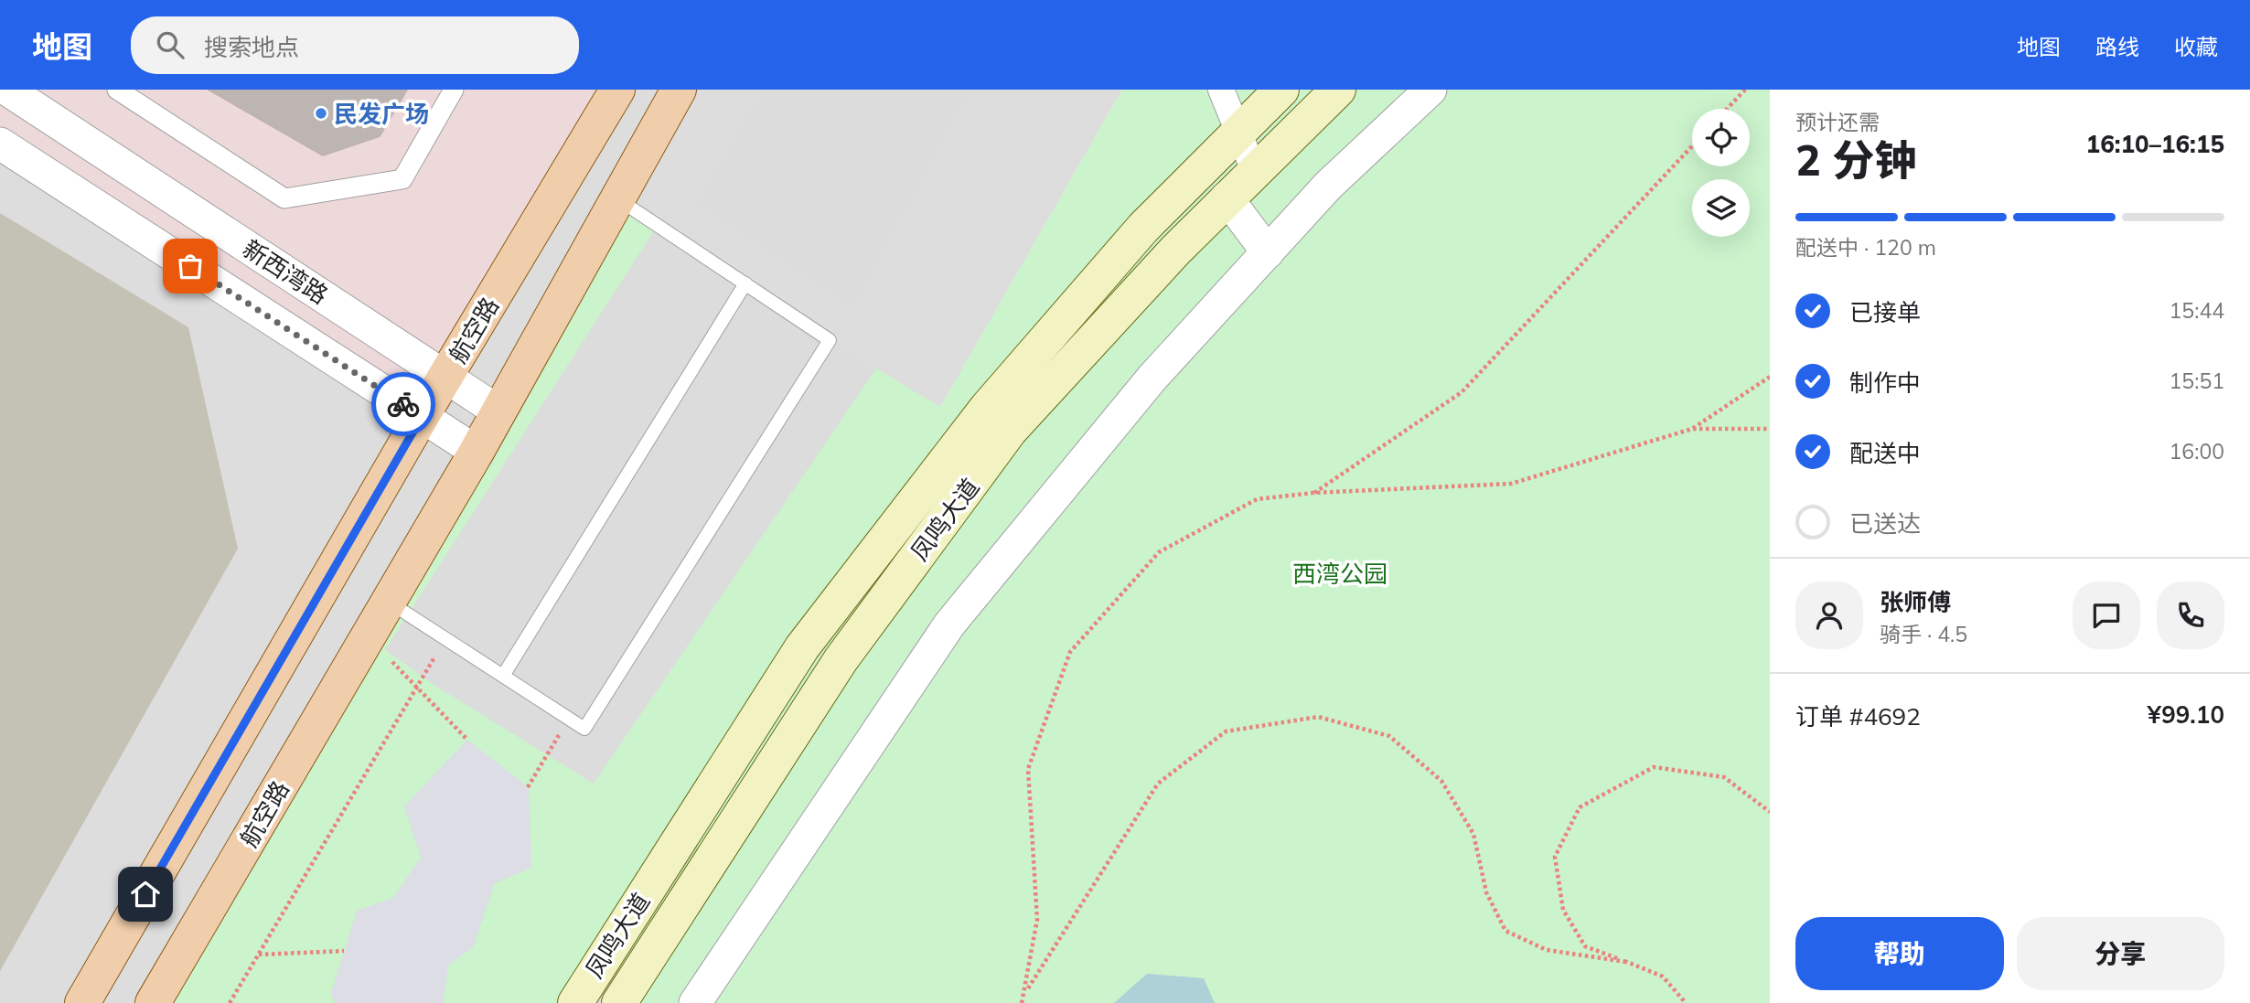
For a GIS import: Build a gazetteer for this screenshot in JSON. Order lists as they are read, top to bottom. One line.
{"streets":{"main road":["航空路","凤鸣大道"],"street":["新西湾路"]},"crossings":[["新西湾路","航空路"]],"parks":["西湾公园"],"places":["民发广场"],"page":{"header":"地图","search":"搜索地点","nav":["地图","路线","收藏"],"heading":["2 分钟","预计还需","16:10–16:15"],"panel":["张师傅","骑手 · 4.5","订单 #4692","¥99.10"],"bar":"配送中 · 120 m","list":[["已接单","15:44"],["制作中","15:51"],["配送中","16:00"],"已送达"],"buttons":["帮助","分享"]}}
